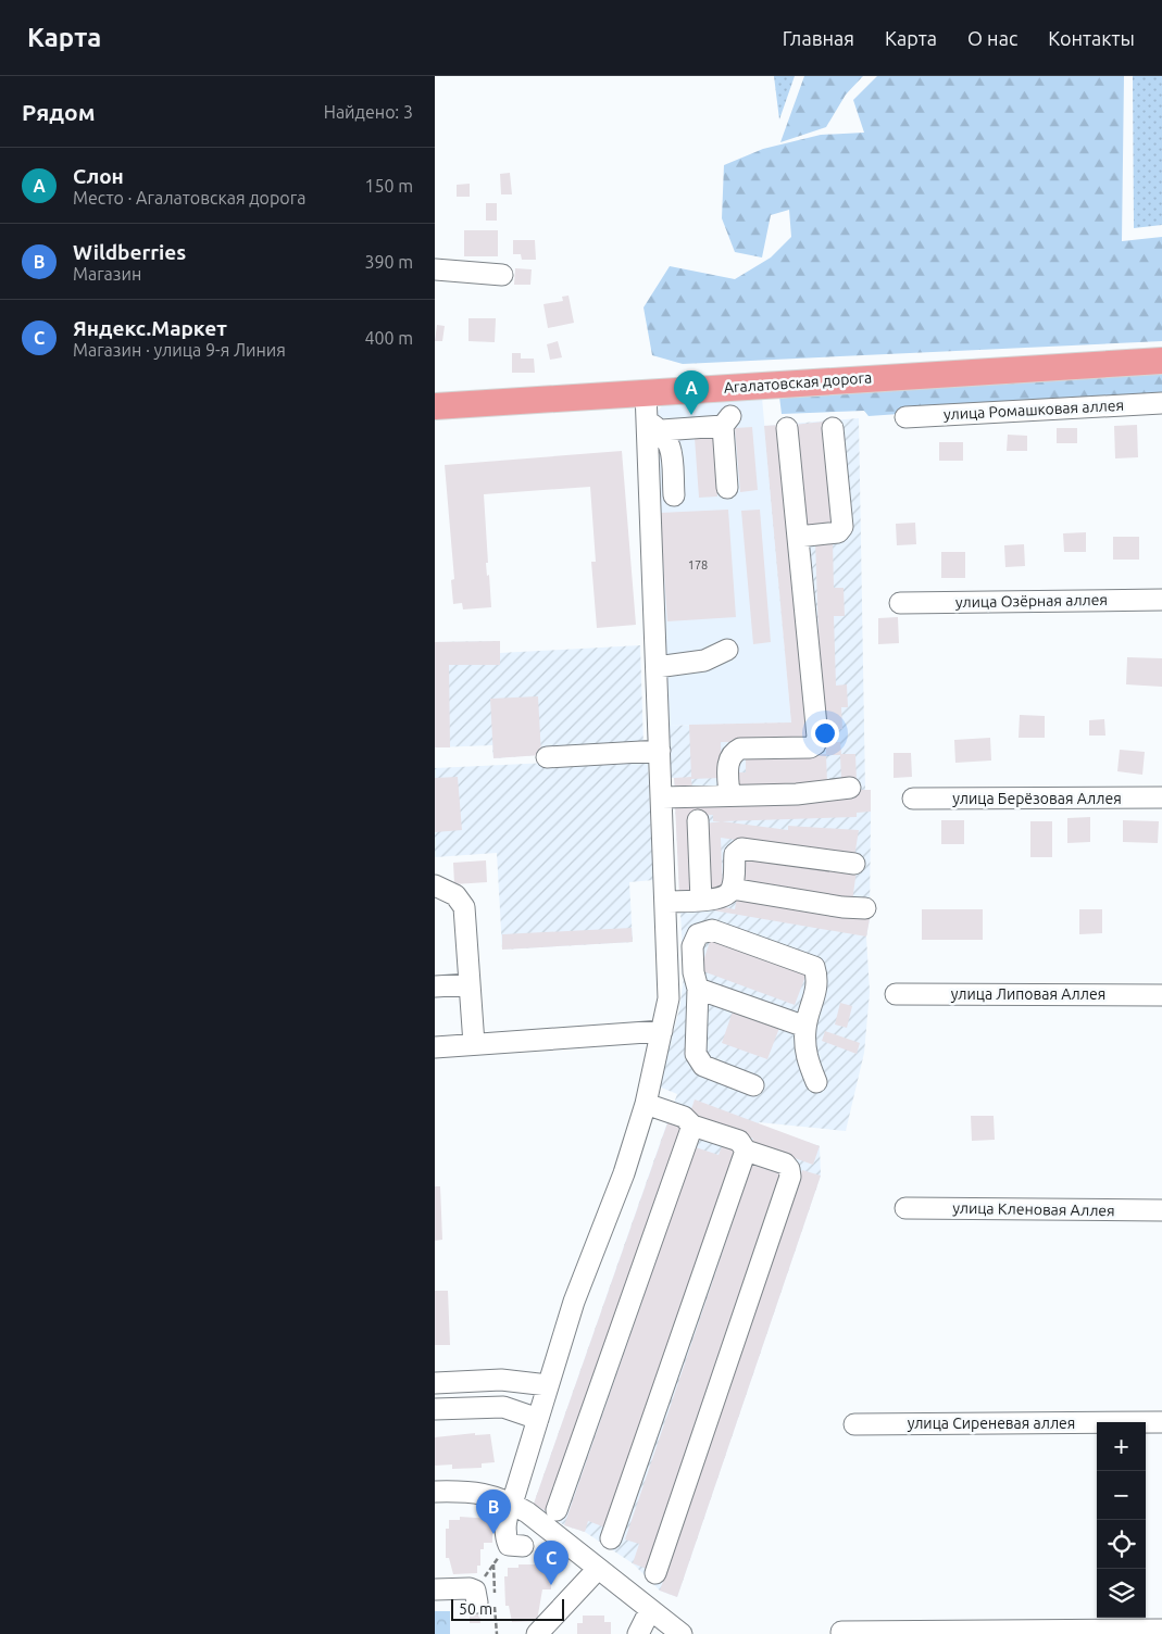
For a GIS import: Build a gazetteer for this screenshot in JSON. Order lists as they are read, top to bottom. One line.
{"streets":{"main road":["Агалатовская дорога"],"street":["улица Ромашковая аллея","улица Озёрная аллея","улица Берёзовая Аллея","улица Липовая Аллея","улица Кленовая Аллея","улица Сиреневая аллея"]},"house_numbers":["178"],"scale_bar":"50 m","page":{"header":"Карта","nav":["Главная","Карта","О нас","Контакты"],"heading":["Рядом","Найдено: 3"],"list":[{"mark":"A","name":"Слон","note":"Место · Агалатовская дорога","value":"150 m"},{"mark":"B","name":"Wildberries","note":"Магазин","value":"390 m"},{"mark":"C","name":"Яндекс.Маркет","note":"Магазин · улица 9-я Линия","value":"400 m"}],"pins":["A","B","C"],"map_buttons":["+","−"],"scale":"50 m"}}
